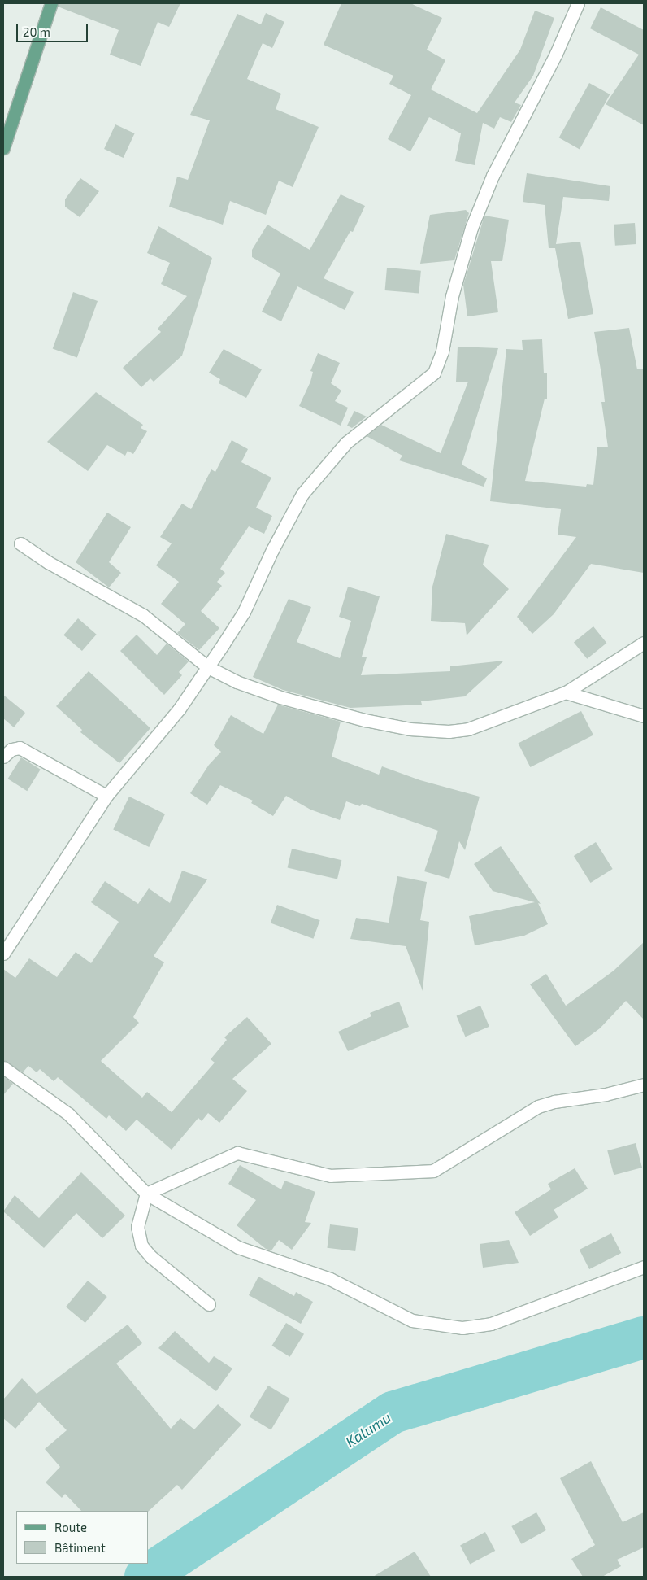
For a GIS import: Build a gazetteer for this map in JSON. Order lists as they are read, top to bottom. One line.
{"water":["Kalumu"],"legend":["Route","Bâtiment"],"scale_bar":"20 m"}
